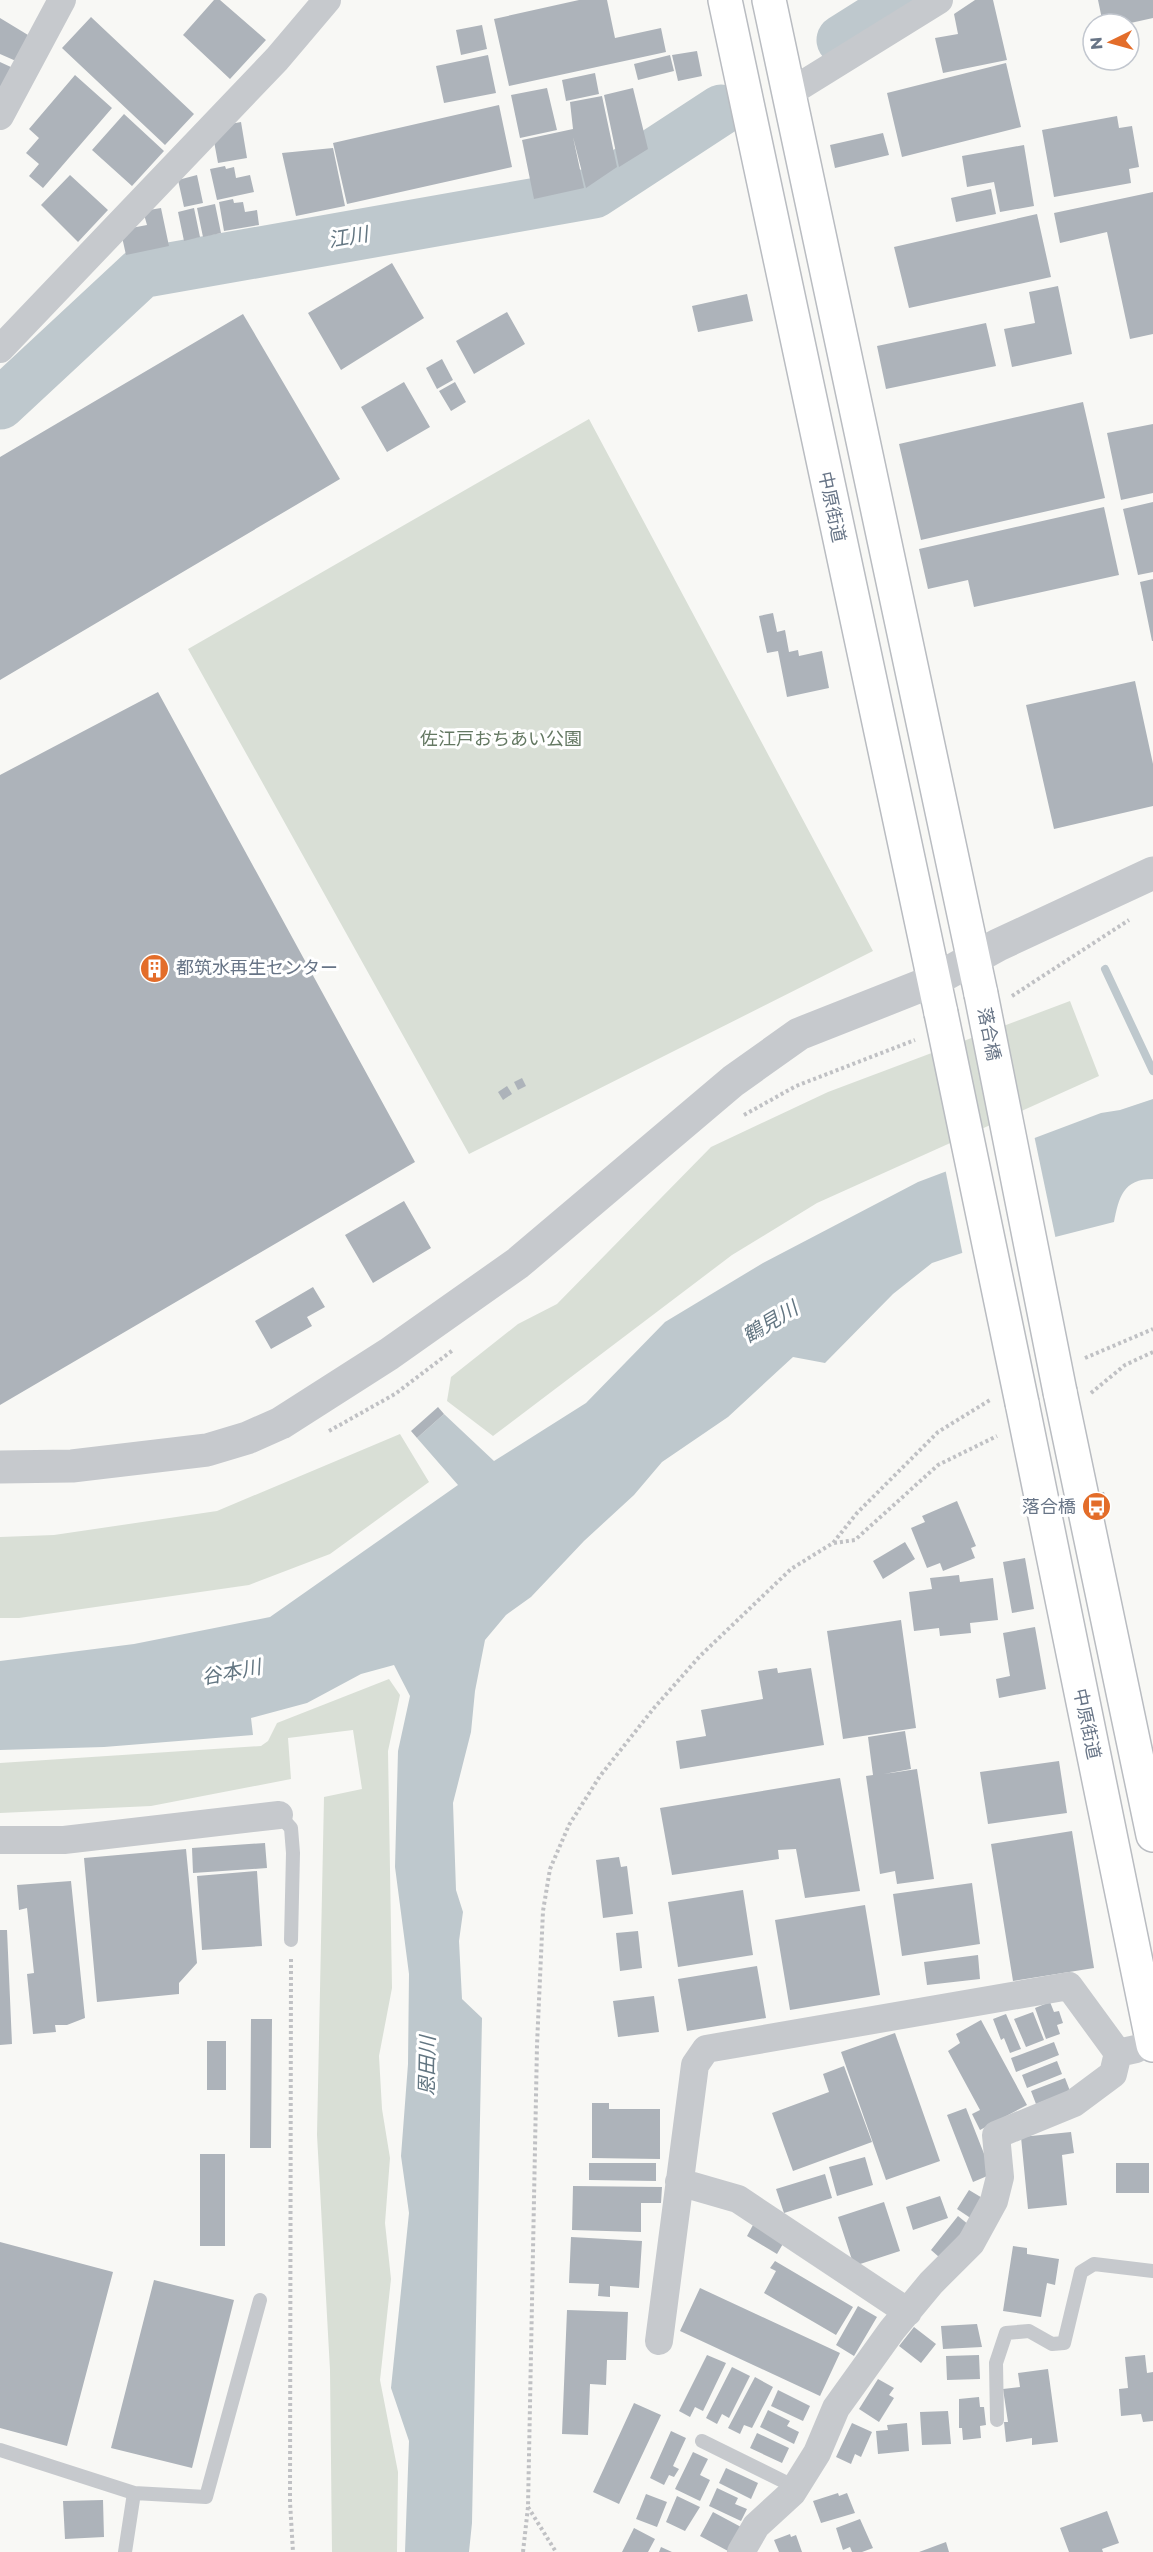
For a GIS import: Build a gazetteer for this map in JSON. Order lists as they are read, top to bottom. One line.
{"streets":{"main road":["中原街道","落合橋"]},"water":["江川","鶴見川","谷本川","恩田川"],"parks":["佐江戸おちあい公園"],"places":{"building":["都筑水再生センター"],"bus stop":["落合橋"]},"north":"left"}
